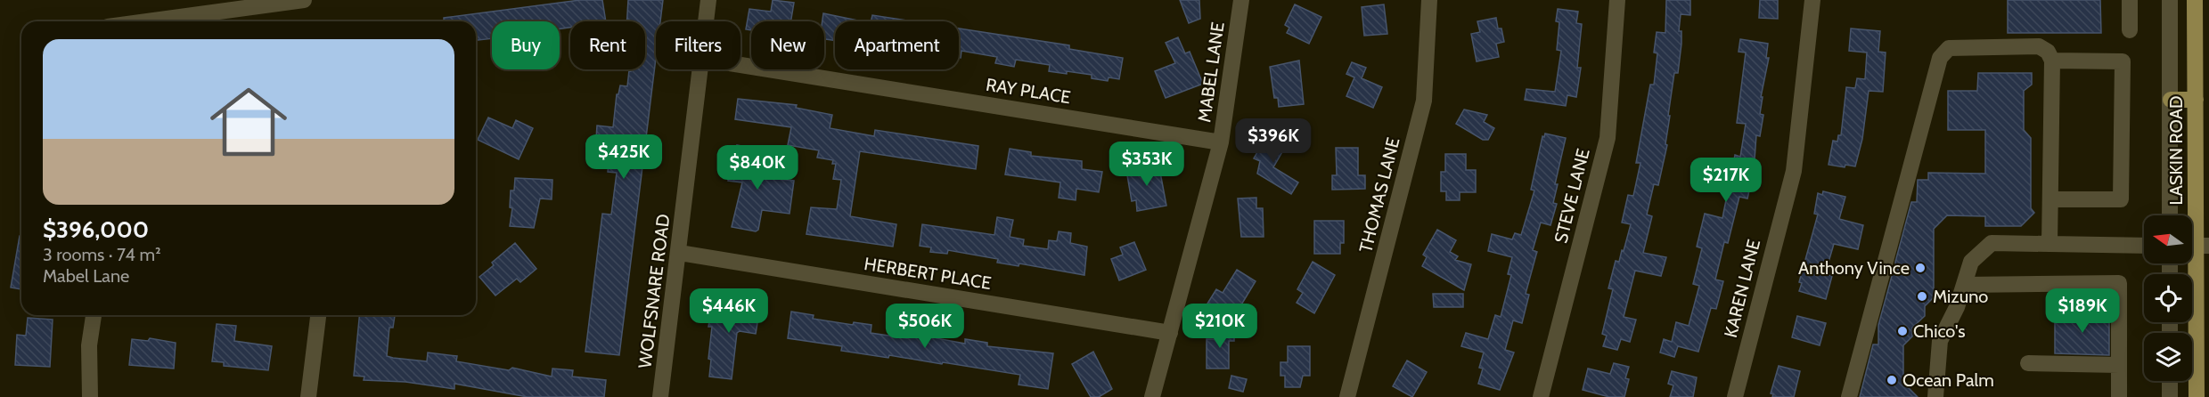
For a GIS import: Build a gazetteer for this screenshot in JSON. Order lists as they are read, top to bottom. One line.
{"streets":{"main road":["LASKIN ROAD"],"street":["MABEL LANE","RAY PLACE","THOMAS LANE","STEVE LANE","HERBERT PLACE","KAREN LANE","WOLFSNARE ROAD"]},"crossings":[["MABEL LANE","RAY PLACE"],["MABEL LANE","HERBERT PLACE"],["HERBERT PLACE","WOLFSNARE ROAD"]],"places":["Anthony Vince","Mizuno","Chico's","Ocean Palm"],"north":"left","page":{"chip":["Buy","Rent","Filters","New","Apartment"],"list":[{"name":"$396,000","note":"3 rooms · 74 m² · Mabel Lane"}],"price":["$396K","$425K","$353K","$840K","$217K","$446K","$189K","$506K","$210K"]}}
